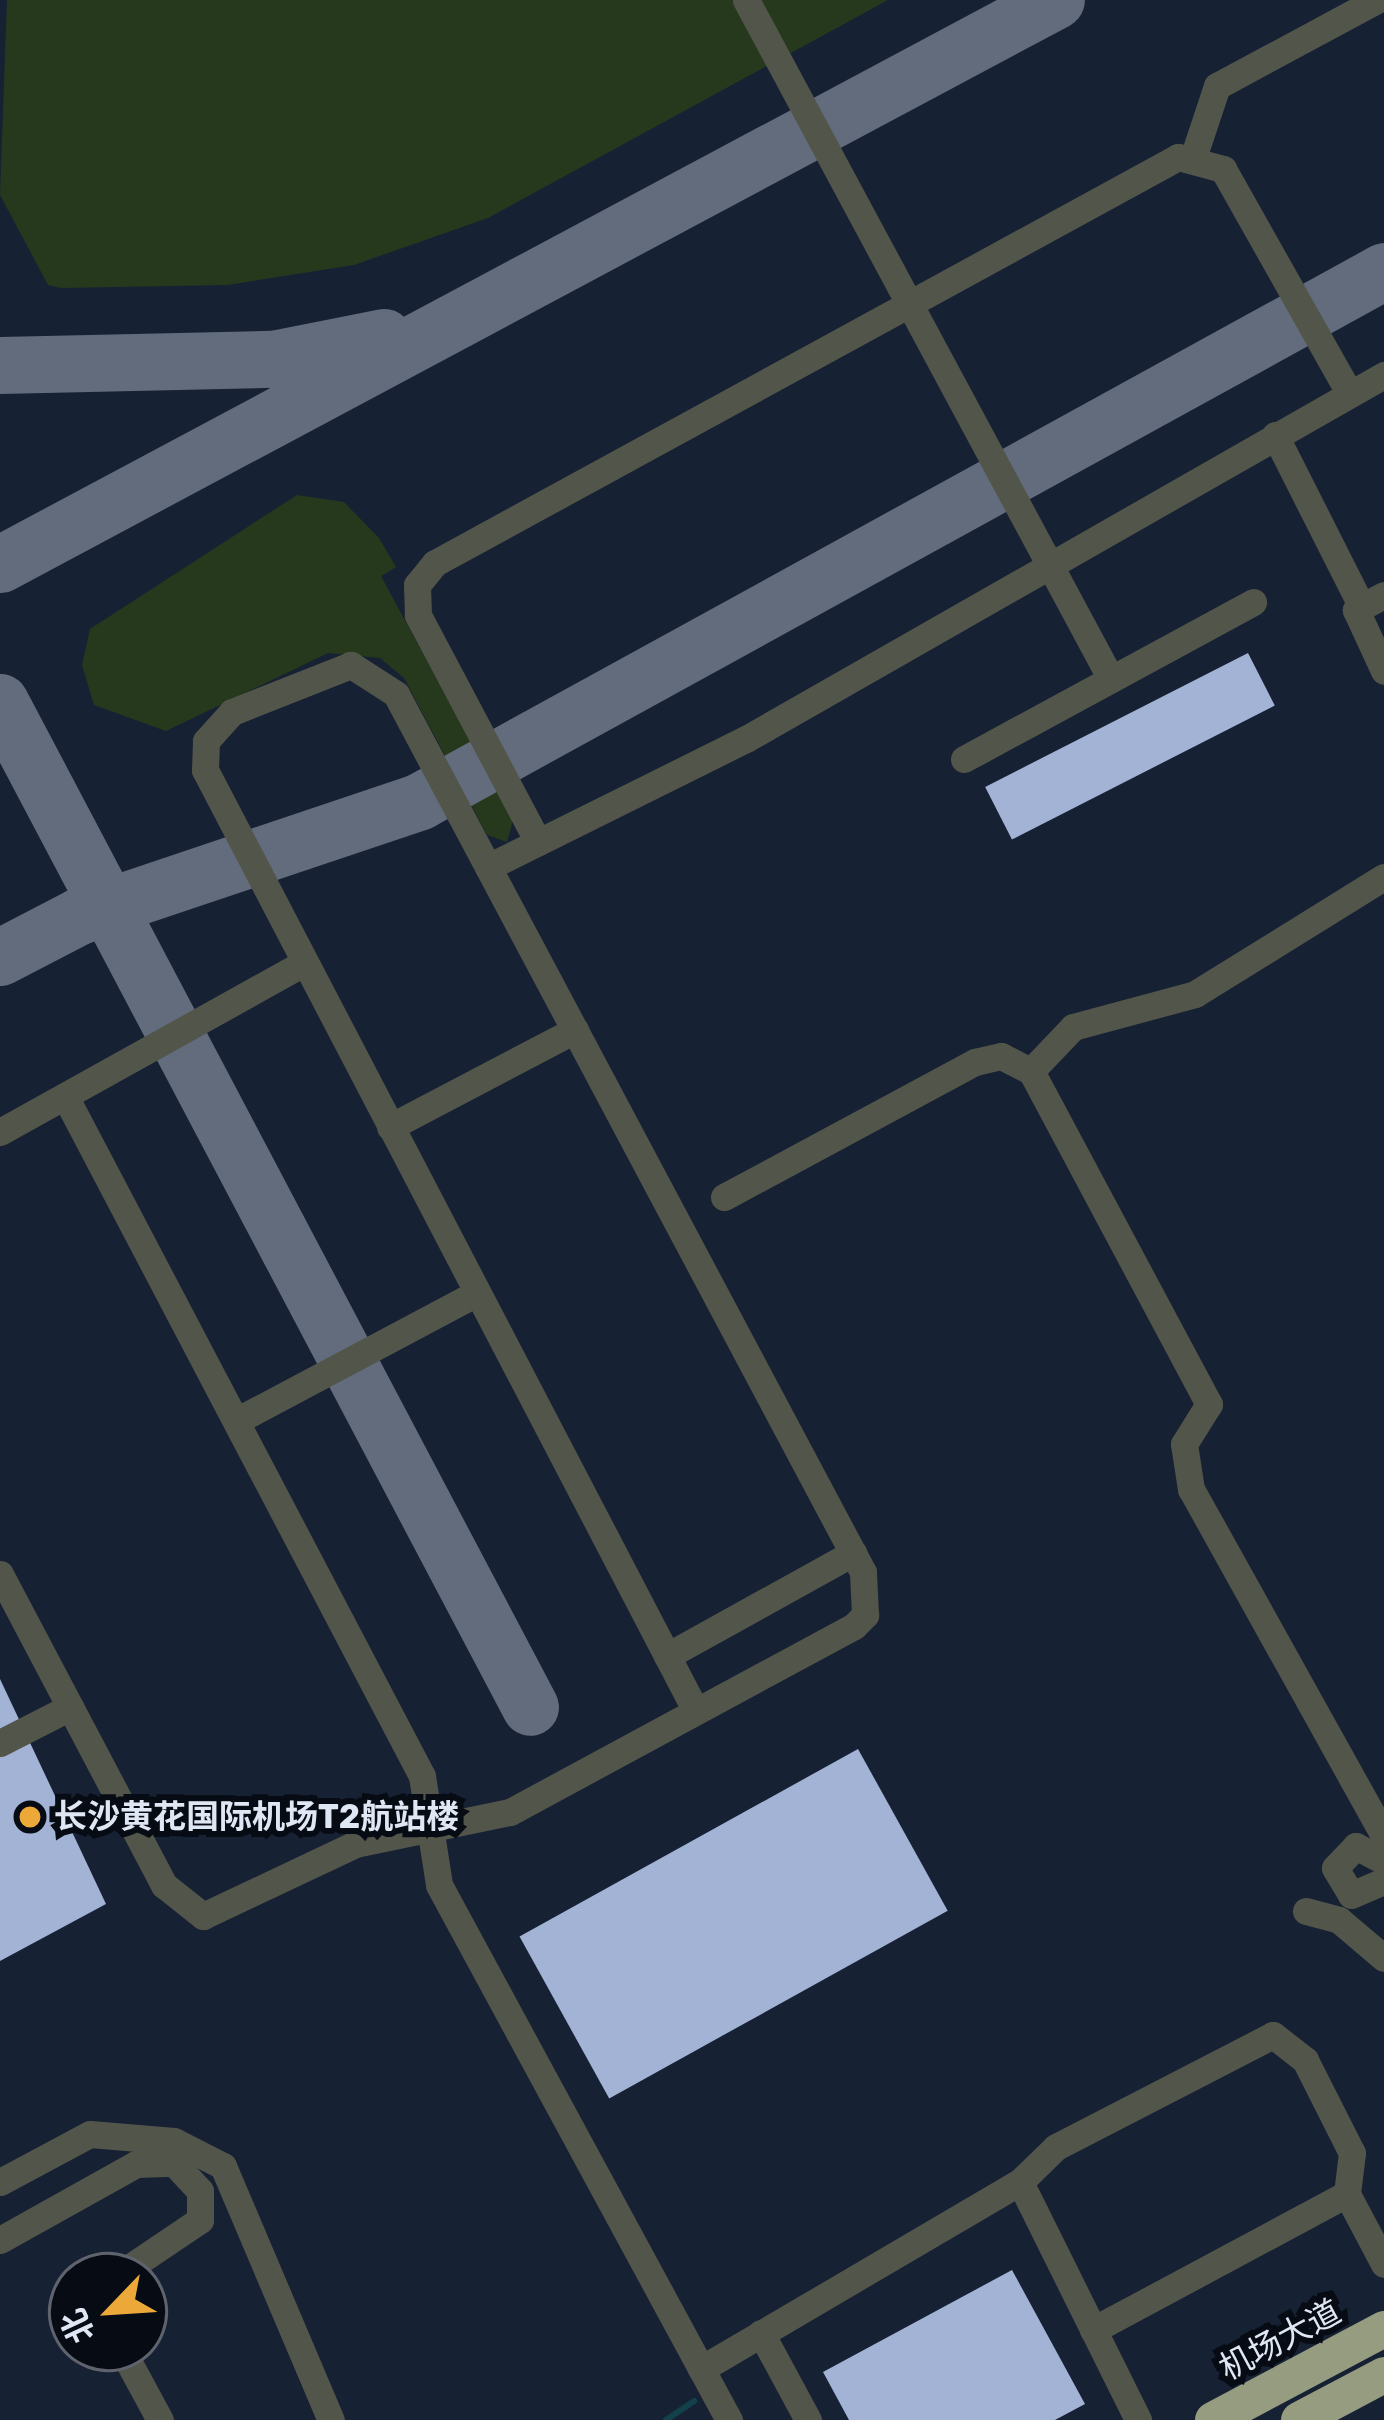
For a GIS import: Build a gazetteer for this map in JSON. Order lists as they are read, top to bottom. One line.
{"streets":{"highway":["机场大道"]},"places":["长沙黄花国际机场T2航站楼"],"north":"bottom left"}
